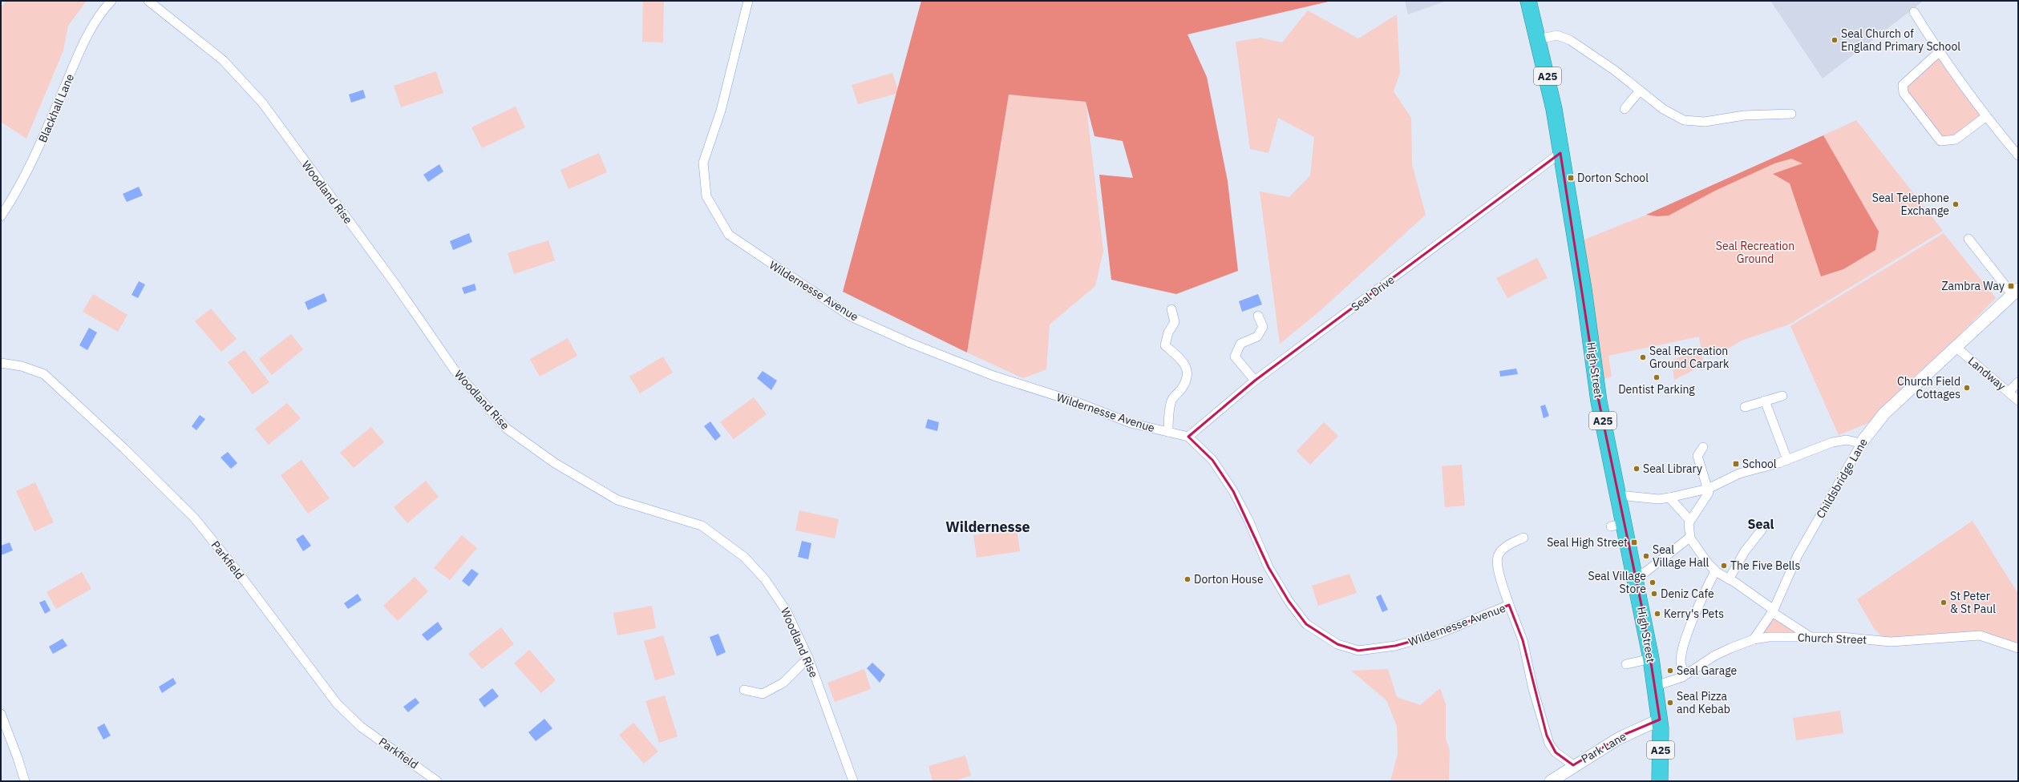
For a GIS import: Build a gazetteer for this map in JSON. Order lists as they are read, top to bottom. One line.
{"streets":{"highway":["A25","High Street"],"street":["Blackhall Lane","Woodland Rise","Wildernesse Avenue","Seal Drive","Landway","Childsbridge Lane","Parkfield","Church Street","Park Lane"]},"crossings":[["A25","High Street"],["A25","Park Lane"],["Wildernesse Avenue","Seal Drive"],["Wildernesse Avenue","Park Lane"],["Seal Drive","High Street"],["High Street","Church Street"],["High Street","Park Lane"],["Landway","Childsbridge Lane"],["Childsbridge Lane","Church Street"]],"districts":["Seal","Wildernesse"],"parks":["Seal Recreation Ground"],"places":{"other":["Seal Church of England Primary School","Seal Telephone Exchange","Seal Recreation Ground Carpark","Dentist Parking","Church Field Cottages","Seal Library","Seal Village Hall","The Five Bells","Dorton House","Seal Village Store","Deniz Cafe","St Peter & St Paul","Kerry's Pets","Seal Garage","Seal Pizza and Kebab"],"transit":["Dorton School","Zambra Way","School","Seal High Street"]}}
